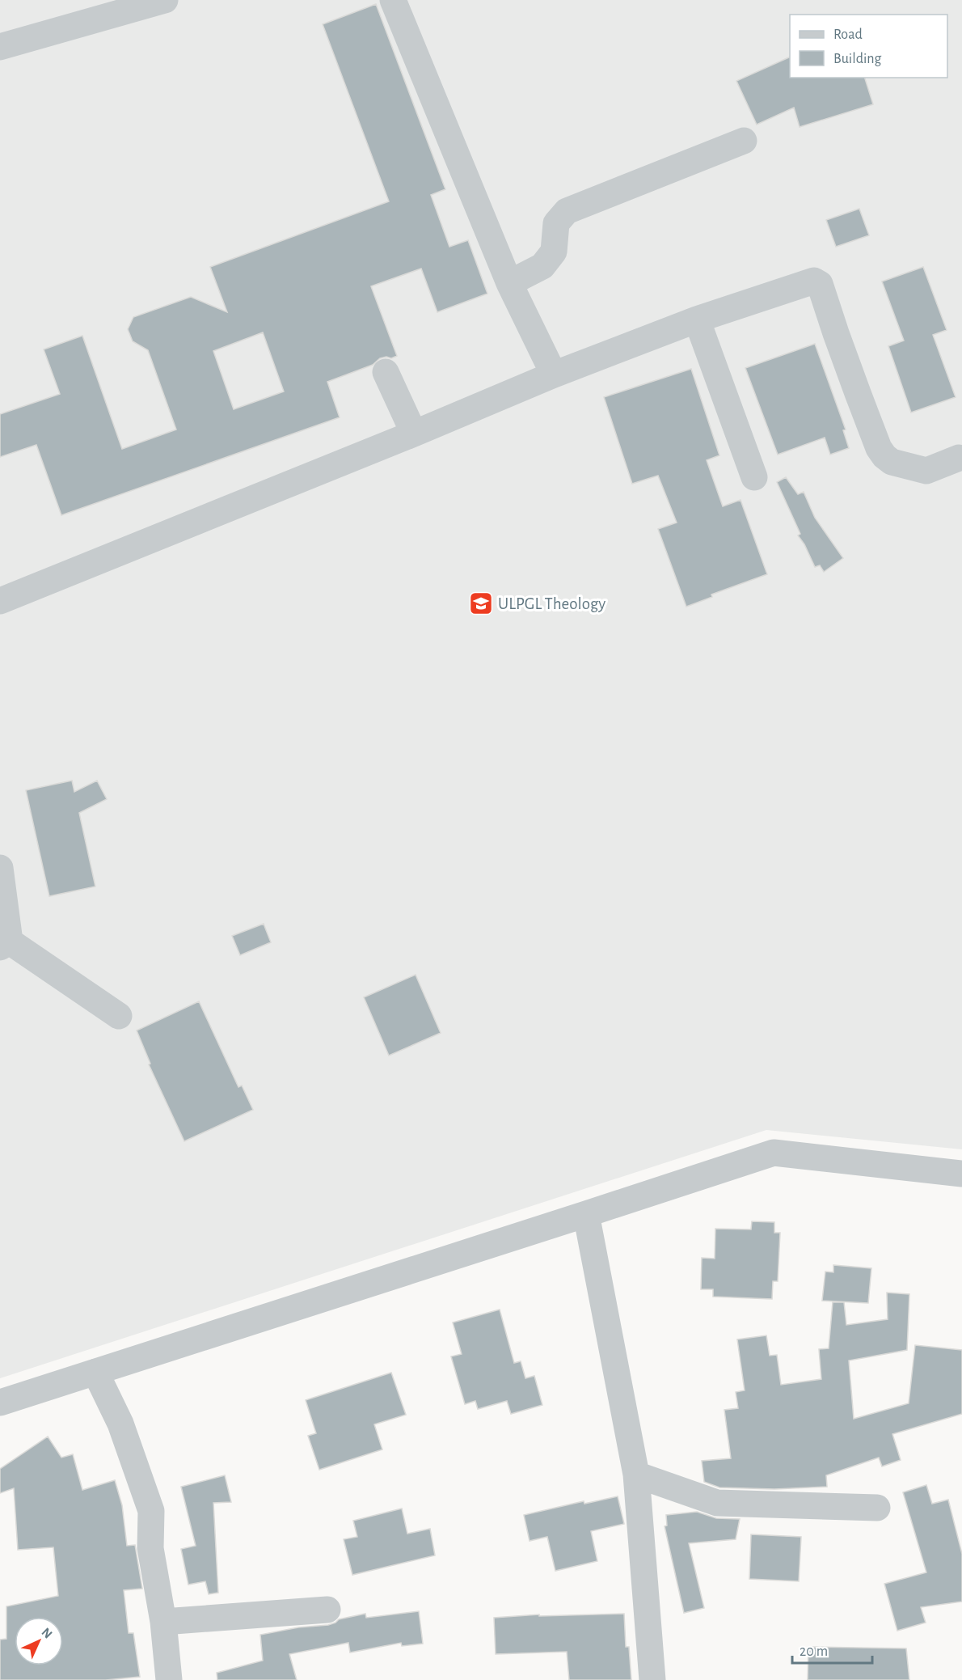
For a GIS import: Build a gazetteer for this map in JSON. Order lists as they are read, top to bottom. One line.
{"places":{"school or university":["ULPGL Theology"]},"legend":["Road","Building"],"scale_bar":"20 m","north":"top right"}
